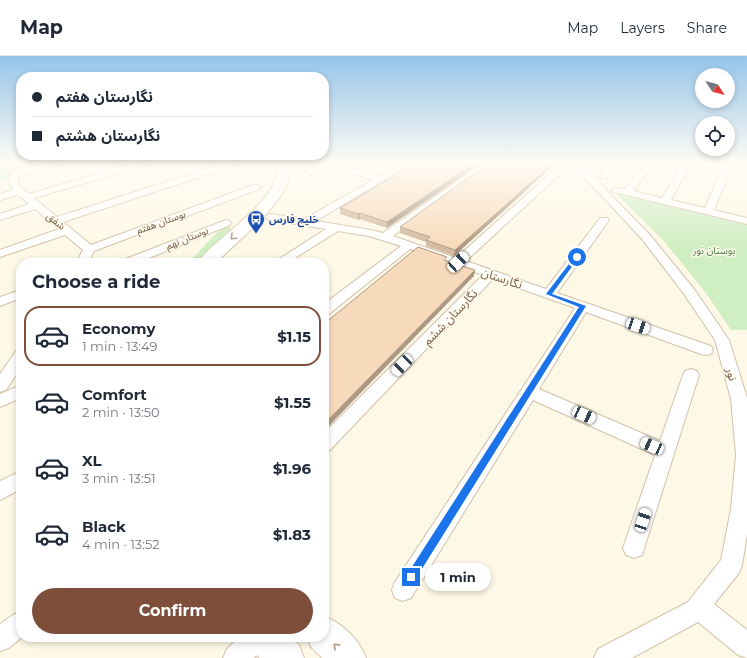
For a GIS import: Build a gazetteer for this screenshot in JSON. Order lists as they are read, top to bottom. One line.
{"streets":{"street":["شفق","بوستان هفتم","بوستان نهم","نگارستان","نگارستان ششم","نور"]},"crossings":[["شفق","بوستان هفتم"],["نگارستان","نگارستان ششم"]],"parks":["بوستان نور"],"places":{"bus stop":["خلیج فارس"]},"north":"bottom right","page":{"header":"Map","nav":["Map","Layers","Share"],"banner":["نگارستان هفتم","نگارستان هشتم"],"heading":"Choose a ride","list":[{"name":"Economy","note":"1 min · 13:49","value":"$1.15"},{"name":"Comfort","note":"2 min · 13:50","value":"$1.55"},{"name":"XL","note":"3 min · 13:51","value":"$1.96"},{"name":"Black","note":"4 min · 13:52","value":"$1.83"}],"bubble":"1 min","buttons":"Confirm"}}
